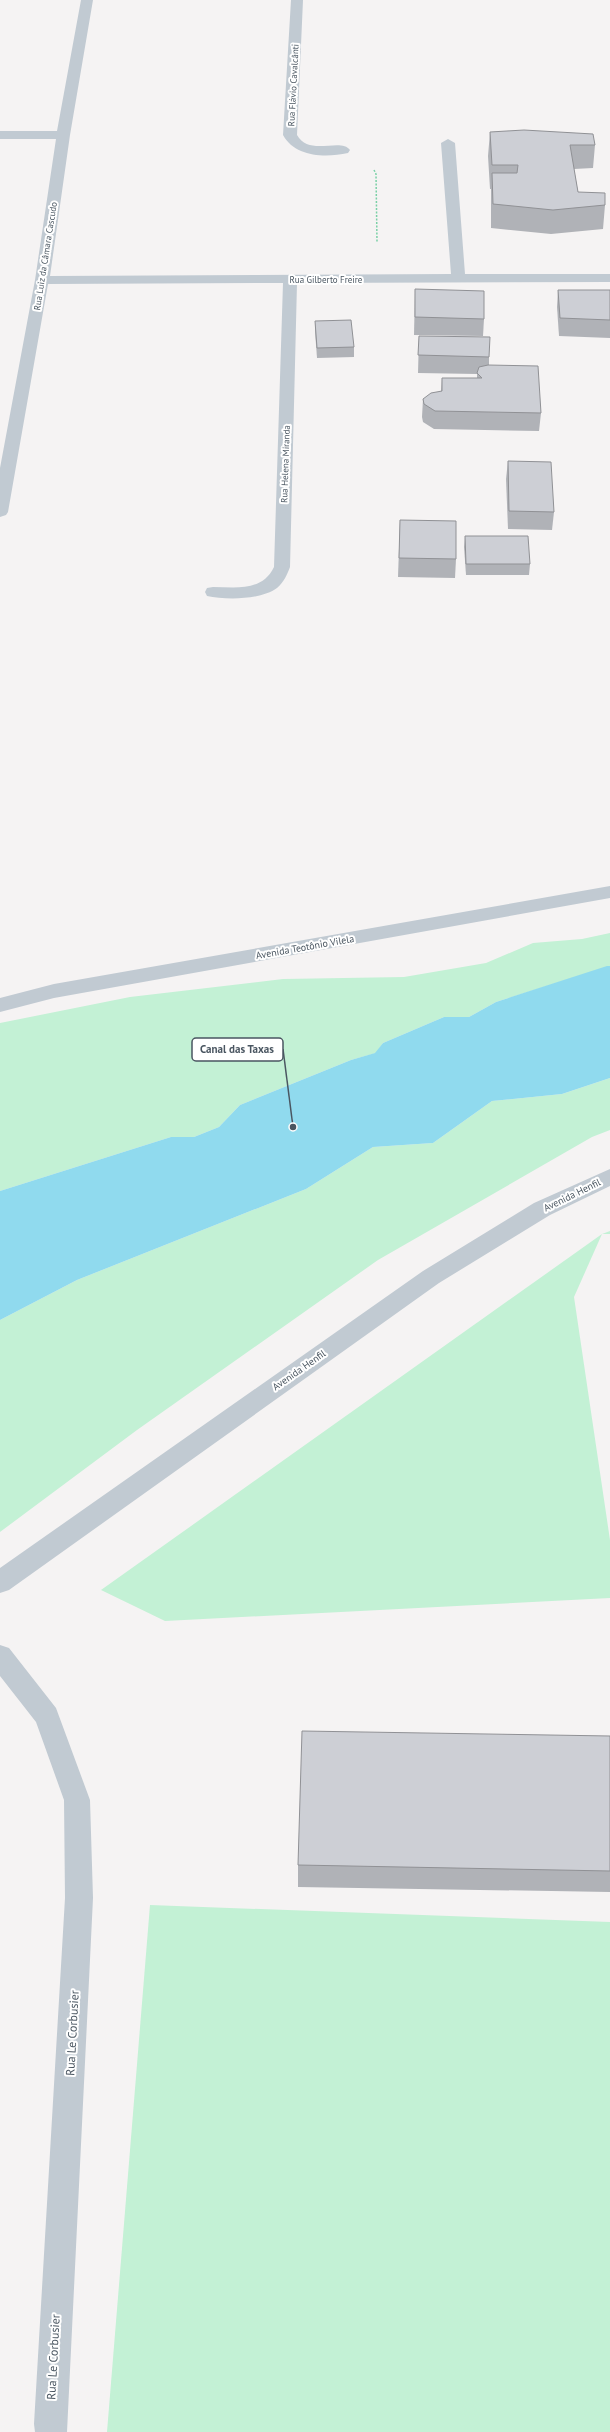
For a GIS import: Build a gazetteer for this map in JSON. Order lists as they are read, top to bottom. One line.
{"streets":{"street":["Rua Flávio Cavalcânti","Rua Luiz da Câmara Cascudo","Rua Gilberto Freire","Rua Helena Miranda","Avenida Teotônio Vilela","Avenida Henfil","Rua Le Corbusier"]},"crossings":[["Rua Luiz da Câmara Cascudo","Rua Gilberto Freire"],["Rua Gilberto Freire","Rua Helena Miranda"]],"places":["Canal das Taxas"]}
